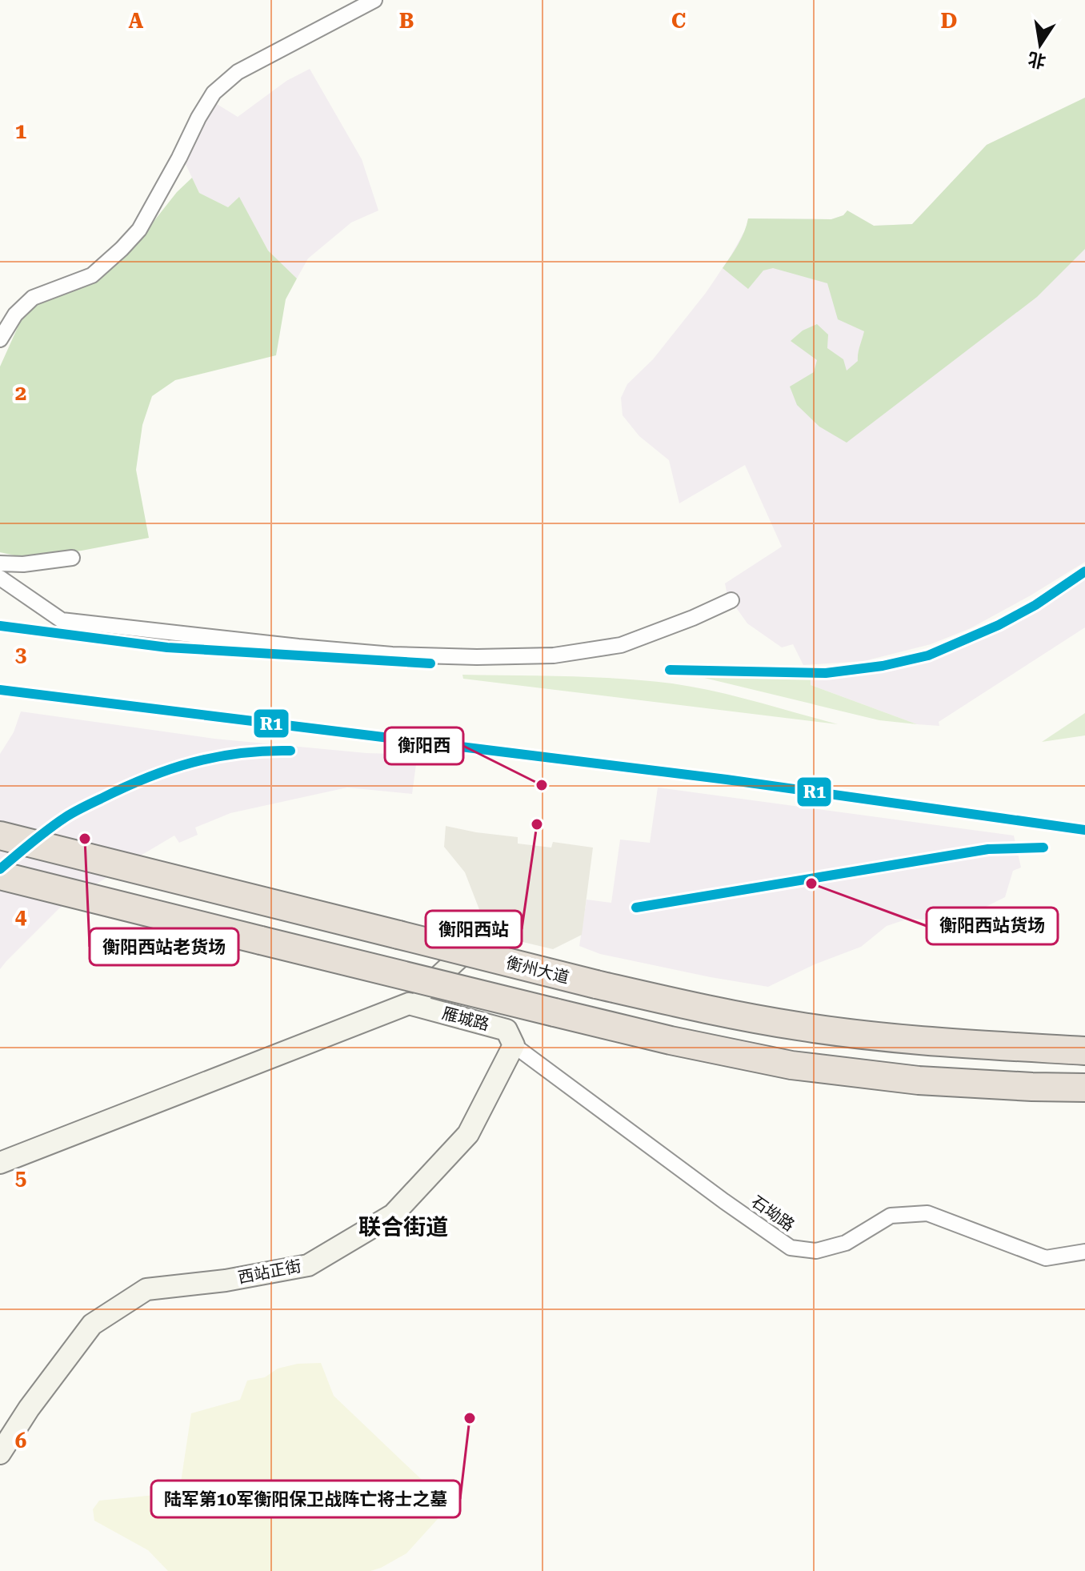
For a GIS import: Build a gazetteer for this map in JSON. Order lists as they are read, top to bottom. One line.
{"streets":{"highway":["衡州大道"],"street":["雁城路","石坳路","西站正街"]},"crossings":[["雁城路","石坳路"],["雁城路","西站正街"],["石坳路","西站正街"]],"districts":["联合街道"],"places":["衡阳西","衡阳西站","衡阳西站老货场","衡阳西站货场","陆军第10军衡阳保卫战阵亡将士之墓"],"lines":["transit line R1"],"north":"bottom","grid":{"columns":["A","B","C","D"],"rows":["1","2","3","4","5","6"]}}
